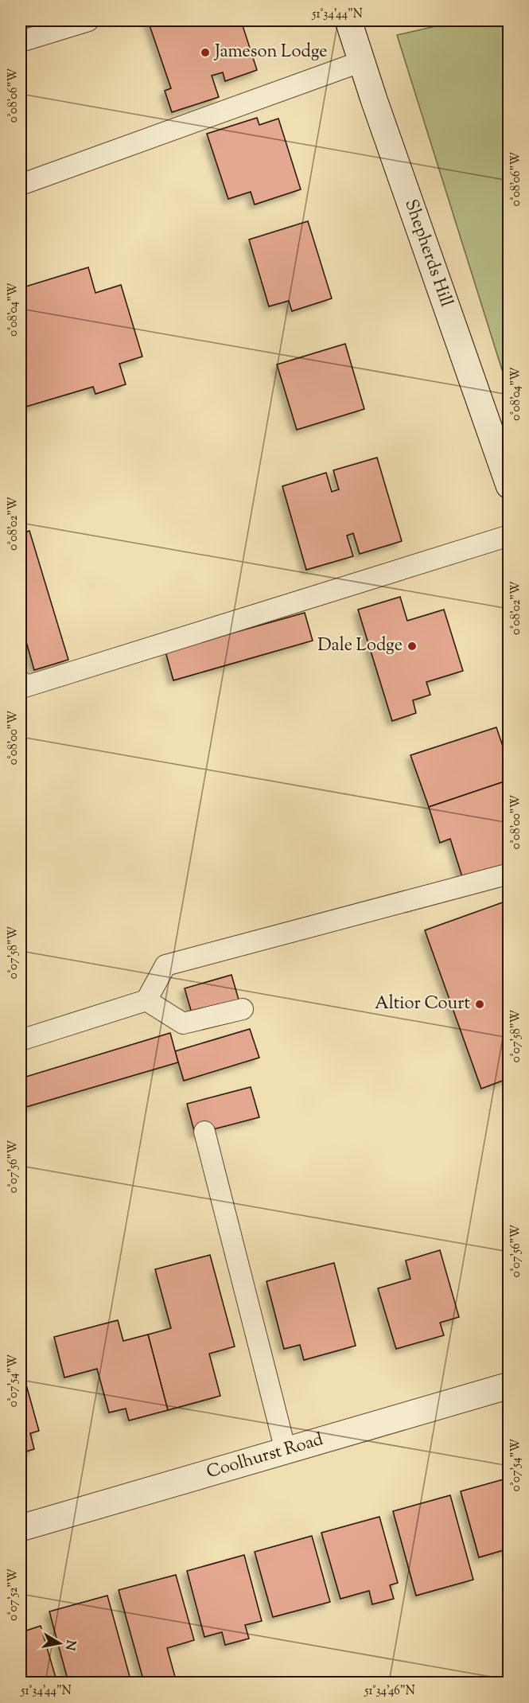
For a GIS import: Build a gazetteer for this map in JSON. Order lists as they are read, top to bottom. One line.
{"streets":{"street":["Shepherds Hill","Coolhurst Road"]},"places":["Jameson Lodge","Dale Lodge","Altior Court"],"north":"right","coordinates":["51°34'44\"N","0°08'06\"W","0°08'04\"W","0°08'02\"W","0°08'00\"W","0°07'58\"W","0°07'56\"W","0°07'54\"W","0°07'52\"W","51°34'46\"N"]}
